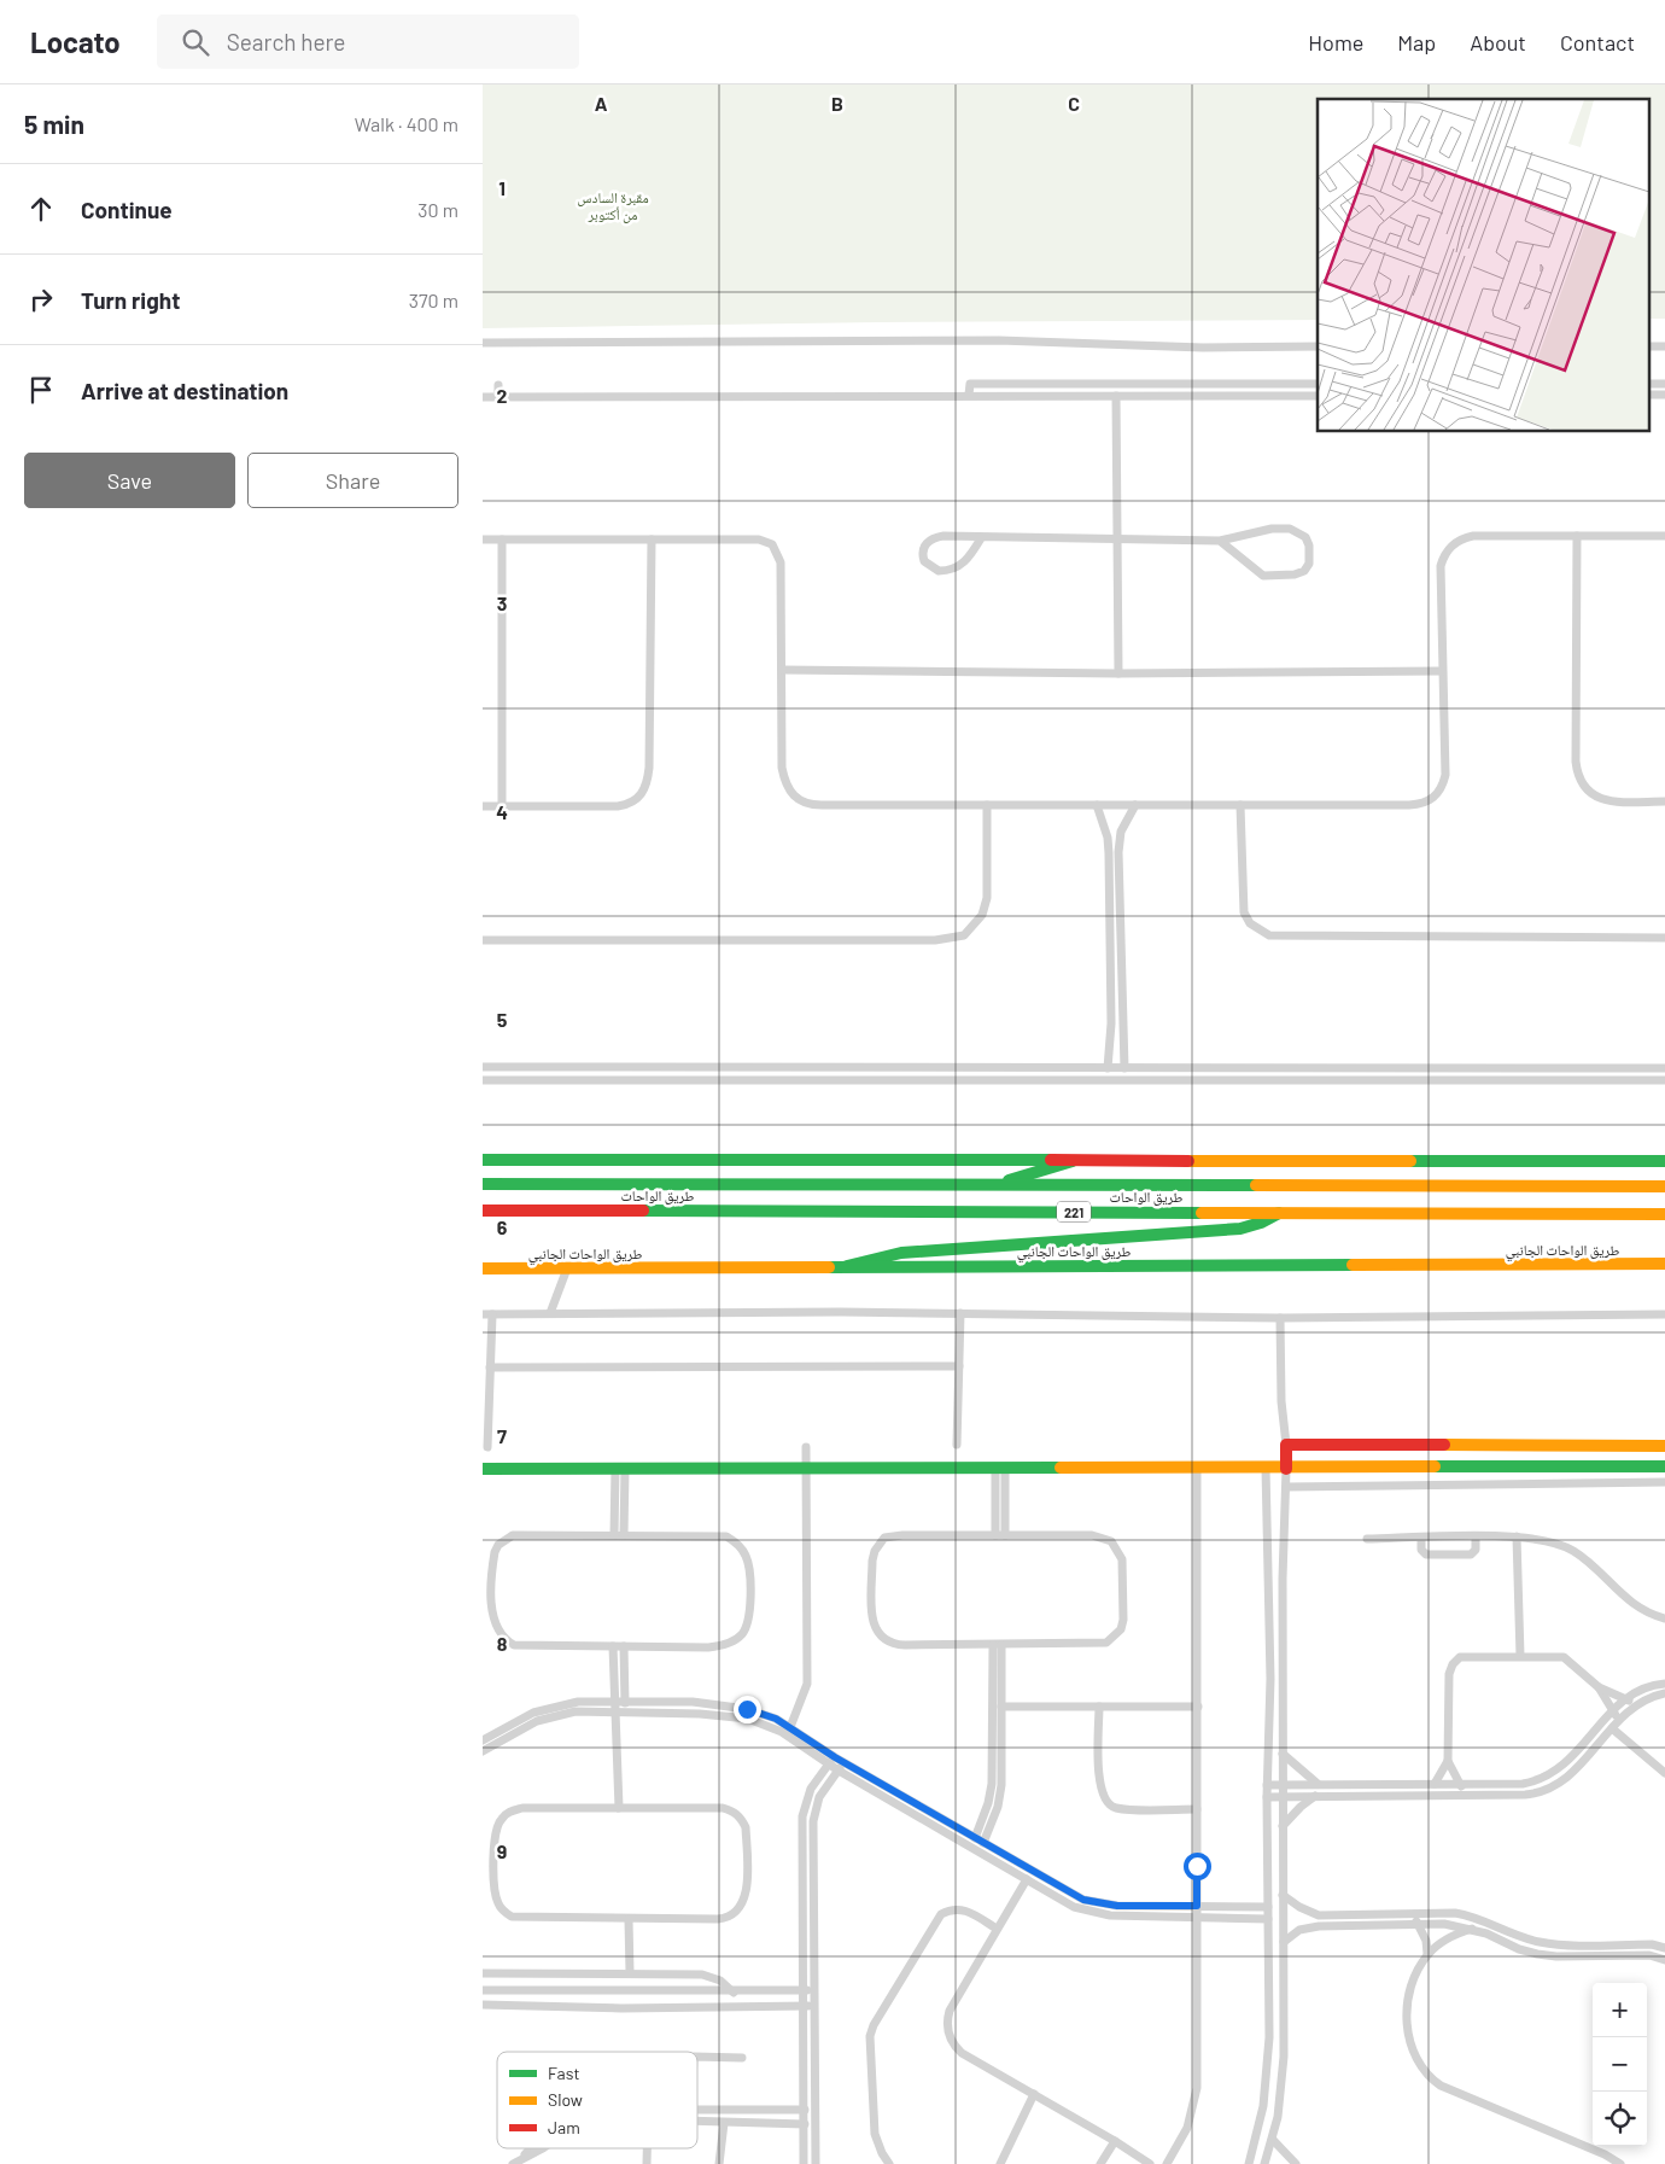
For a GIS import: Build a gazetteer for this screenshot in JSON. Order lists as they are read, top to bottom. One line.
{"streets":{"main road":["طريق الواحات","221","طريق الواحات الجانبي"]},"parks":["مقبرة السادس من أكتوبر"],"legend":["Fast","Slow","Jam"],"page":{"header":"Locato","search":"Search here","nav":["Home","Map","About","Contact"],"heading":["5 min","Walk · 400 m"],"list":[["Continue","30 m"],["Turn right","370 m"],"Arrive at destination"],"buttons":["Save","Share"],"map_buttons":["+","−"]},"grid":{"columns":["A","B","C"],"rows":["1","2","3","4","5","6","7","8","9"]}}
